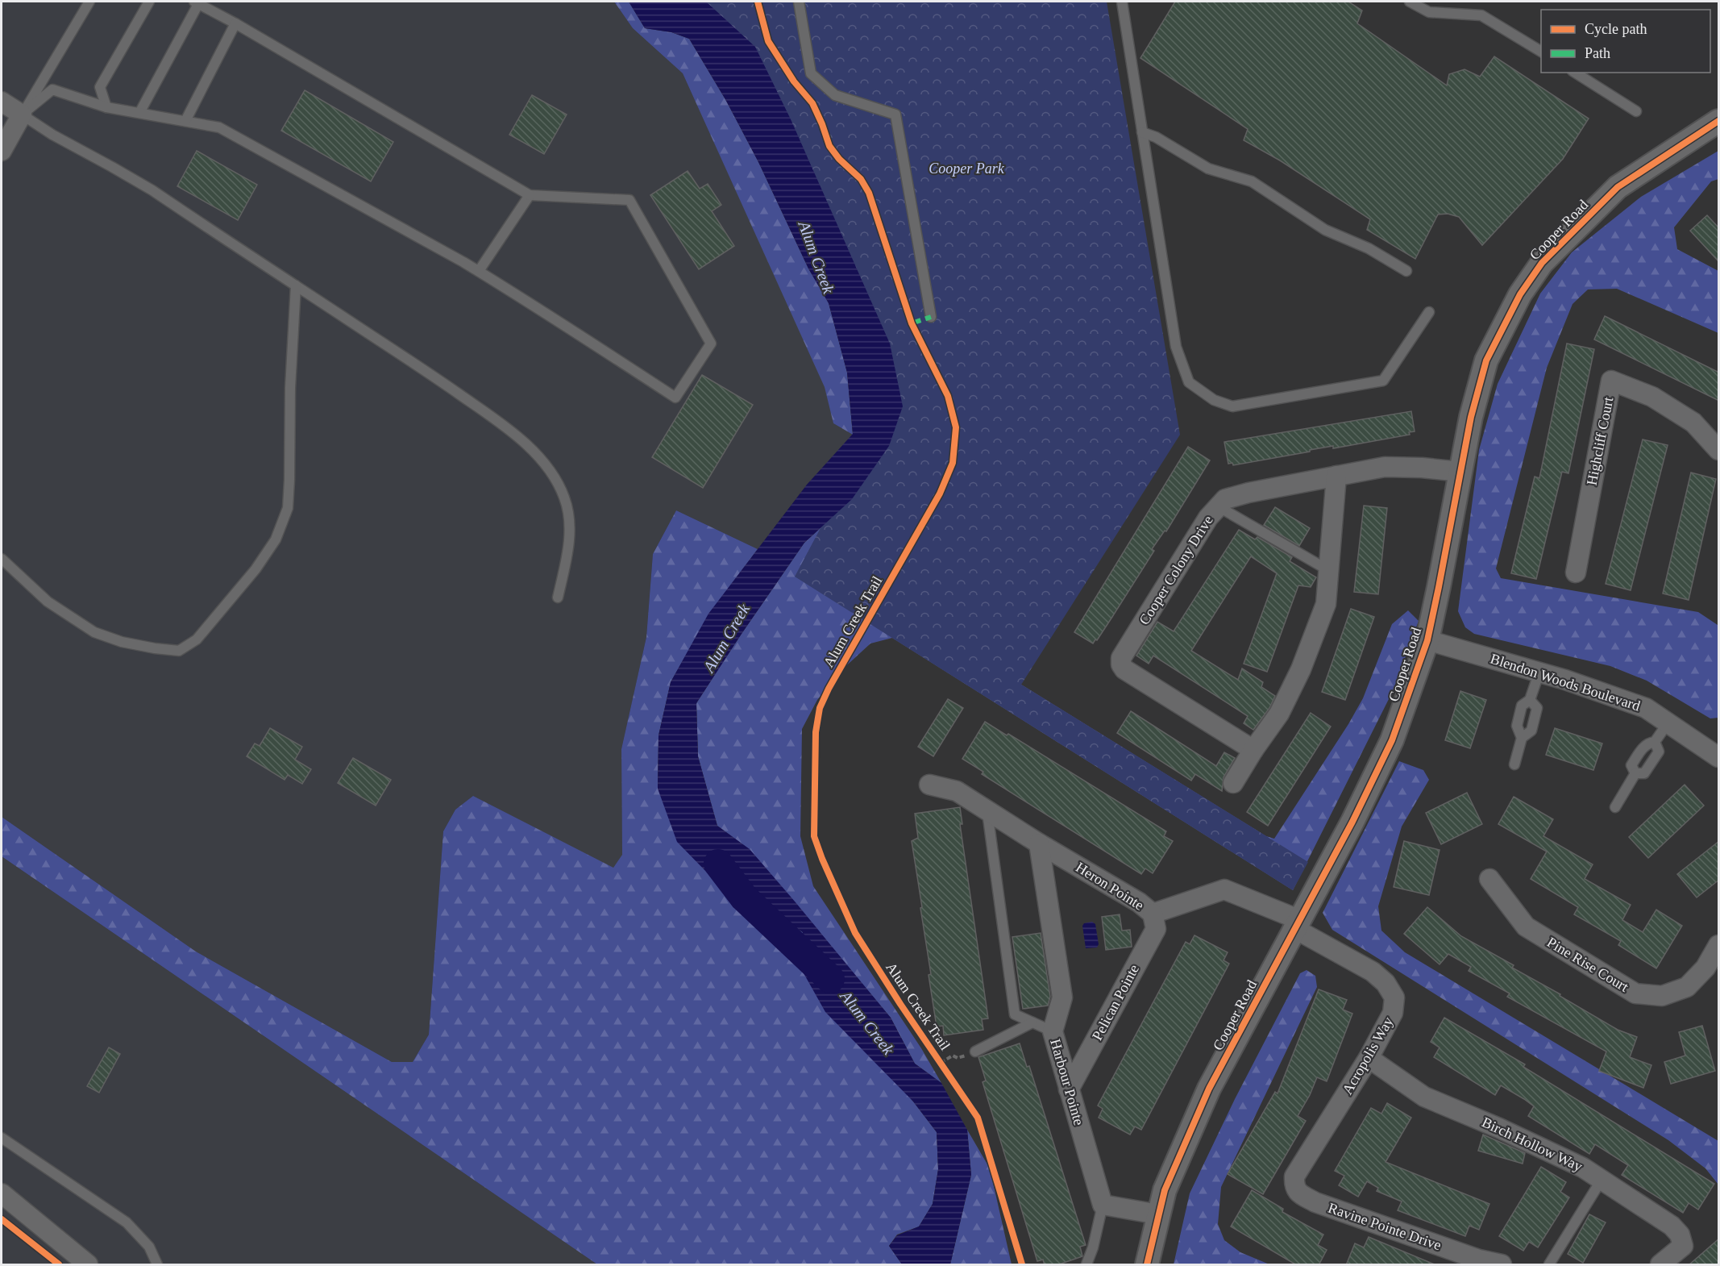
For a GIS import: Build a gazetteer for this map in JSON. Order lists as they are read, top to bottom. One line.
{"streets":{"street":["Cooper Road","Highcliff Court","Cooper Colony Drive","Blendon Woods Boulevard","Heron Pointe","Pine Rise Court","Pelican Pointe","Acropolis Way","Harbour Pointe","Birch Hollow Way","Ravine Pointe Drive"],"cycle path":["Alum Creek Trail"]},"crossings":[["Cooper Road","Cooper Colony Drive"],["Cooper Road","Blendon Woods Boulevard"],["Cooper Road","Heron Pointe"],["Cooper Road","Acropolis Way"],["Heron Pointe","Pelican Pointe"],["Heron Pointe","Acropolis Way"],["Heron Pointe","Harbour Pointe"],["Pelican Pointe","Harbour Pointe"],["Acropolis Way","Birch Hollow Way"],["Acropolis Way","Ravine Pointe Drive"]],"water":["Alum Creek"],"parks":["Cooper Park"],"legend":["Cycle path","Path"]}
